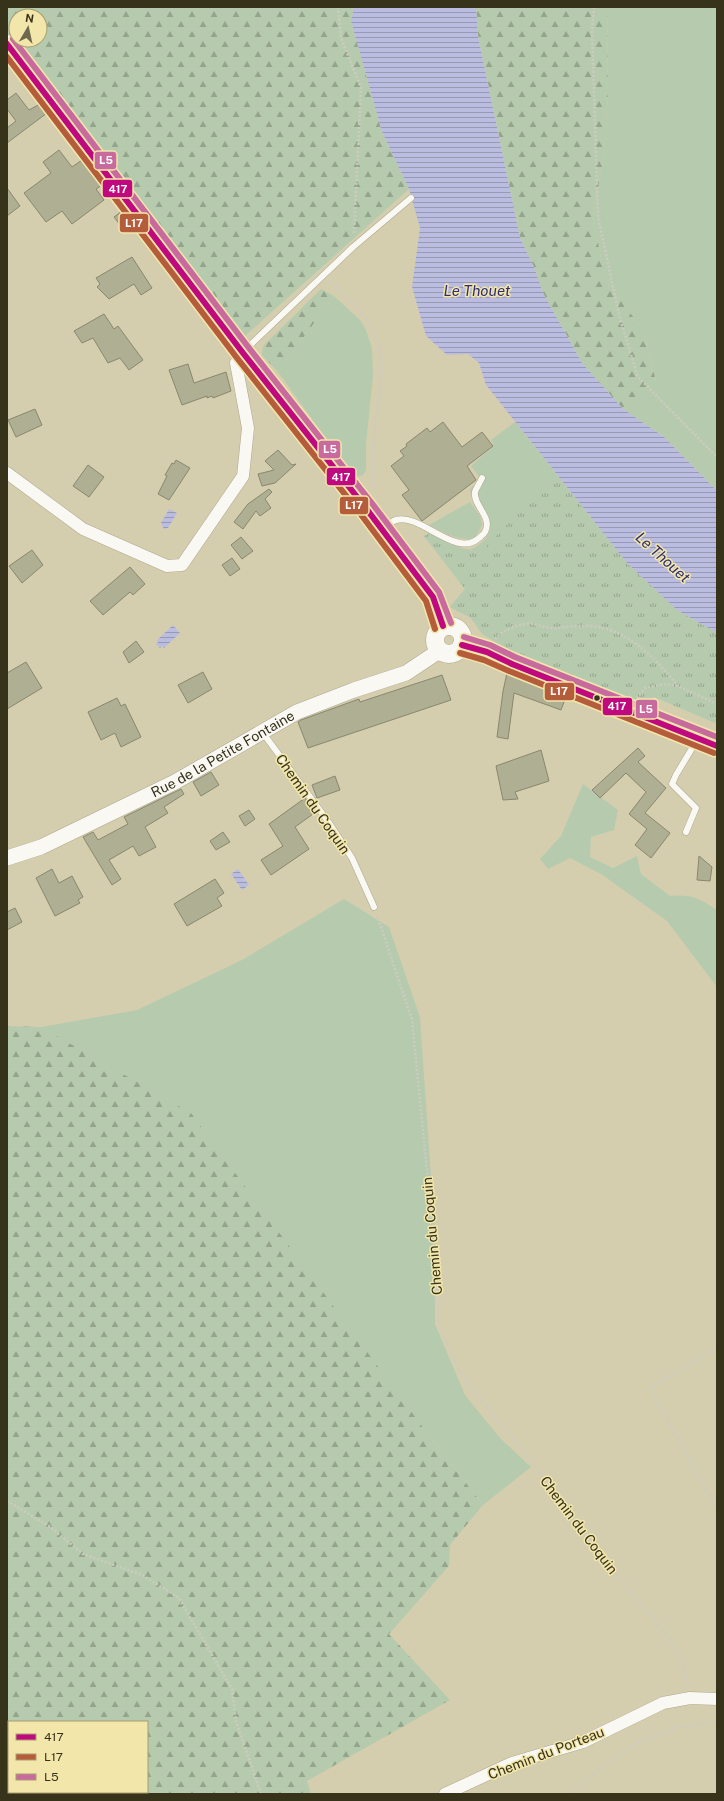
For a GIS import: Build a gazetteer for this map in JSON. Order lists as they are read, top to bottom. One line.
{"streets":{"street":["Rue de la Petite Fontaine","Chemin du Porteau"],"lane":["Chemin du Coquin"]},"crossings":[["Rue de la Petite Fontaine","Chemin du Coquin"],["Chemin du Coquin","Chemin du Porteau"]],"water":["Le Thouet"],"lines":["transit line 417","transit line L5","transit line L17"],"legend":["417","L17","L5"],"north":"top"}
